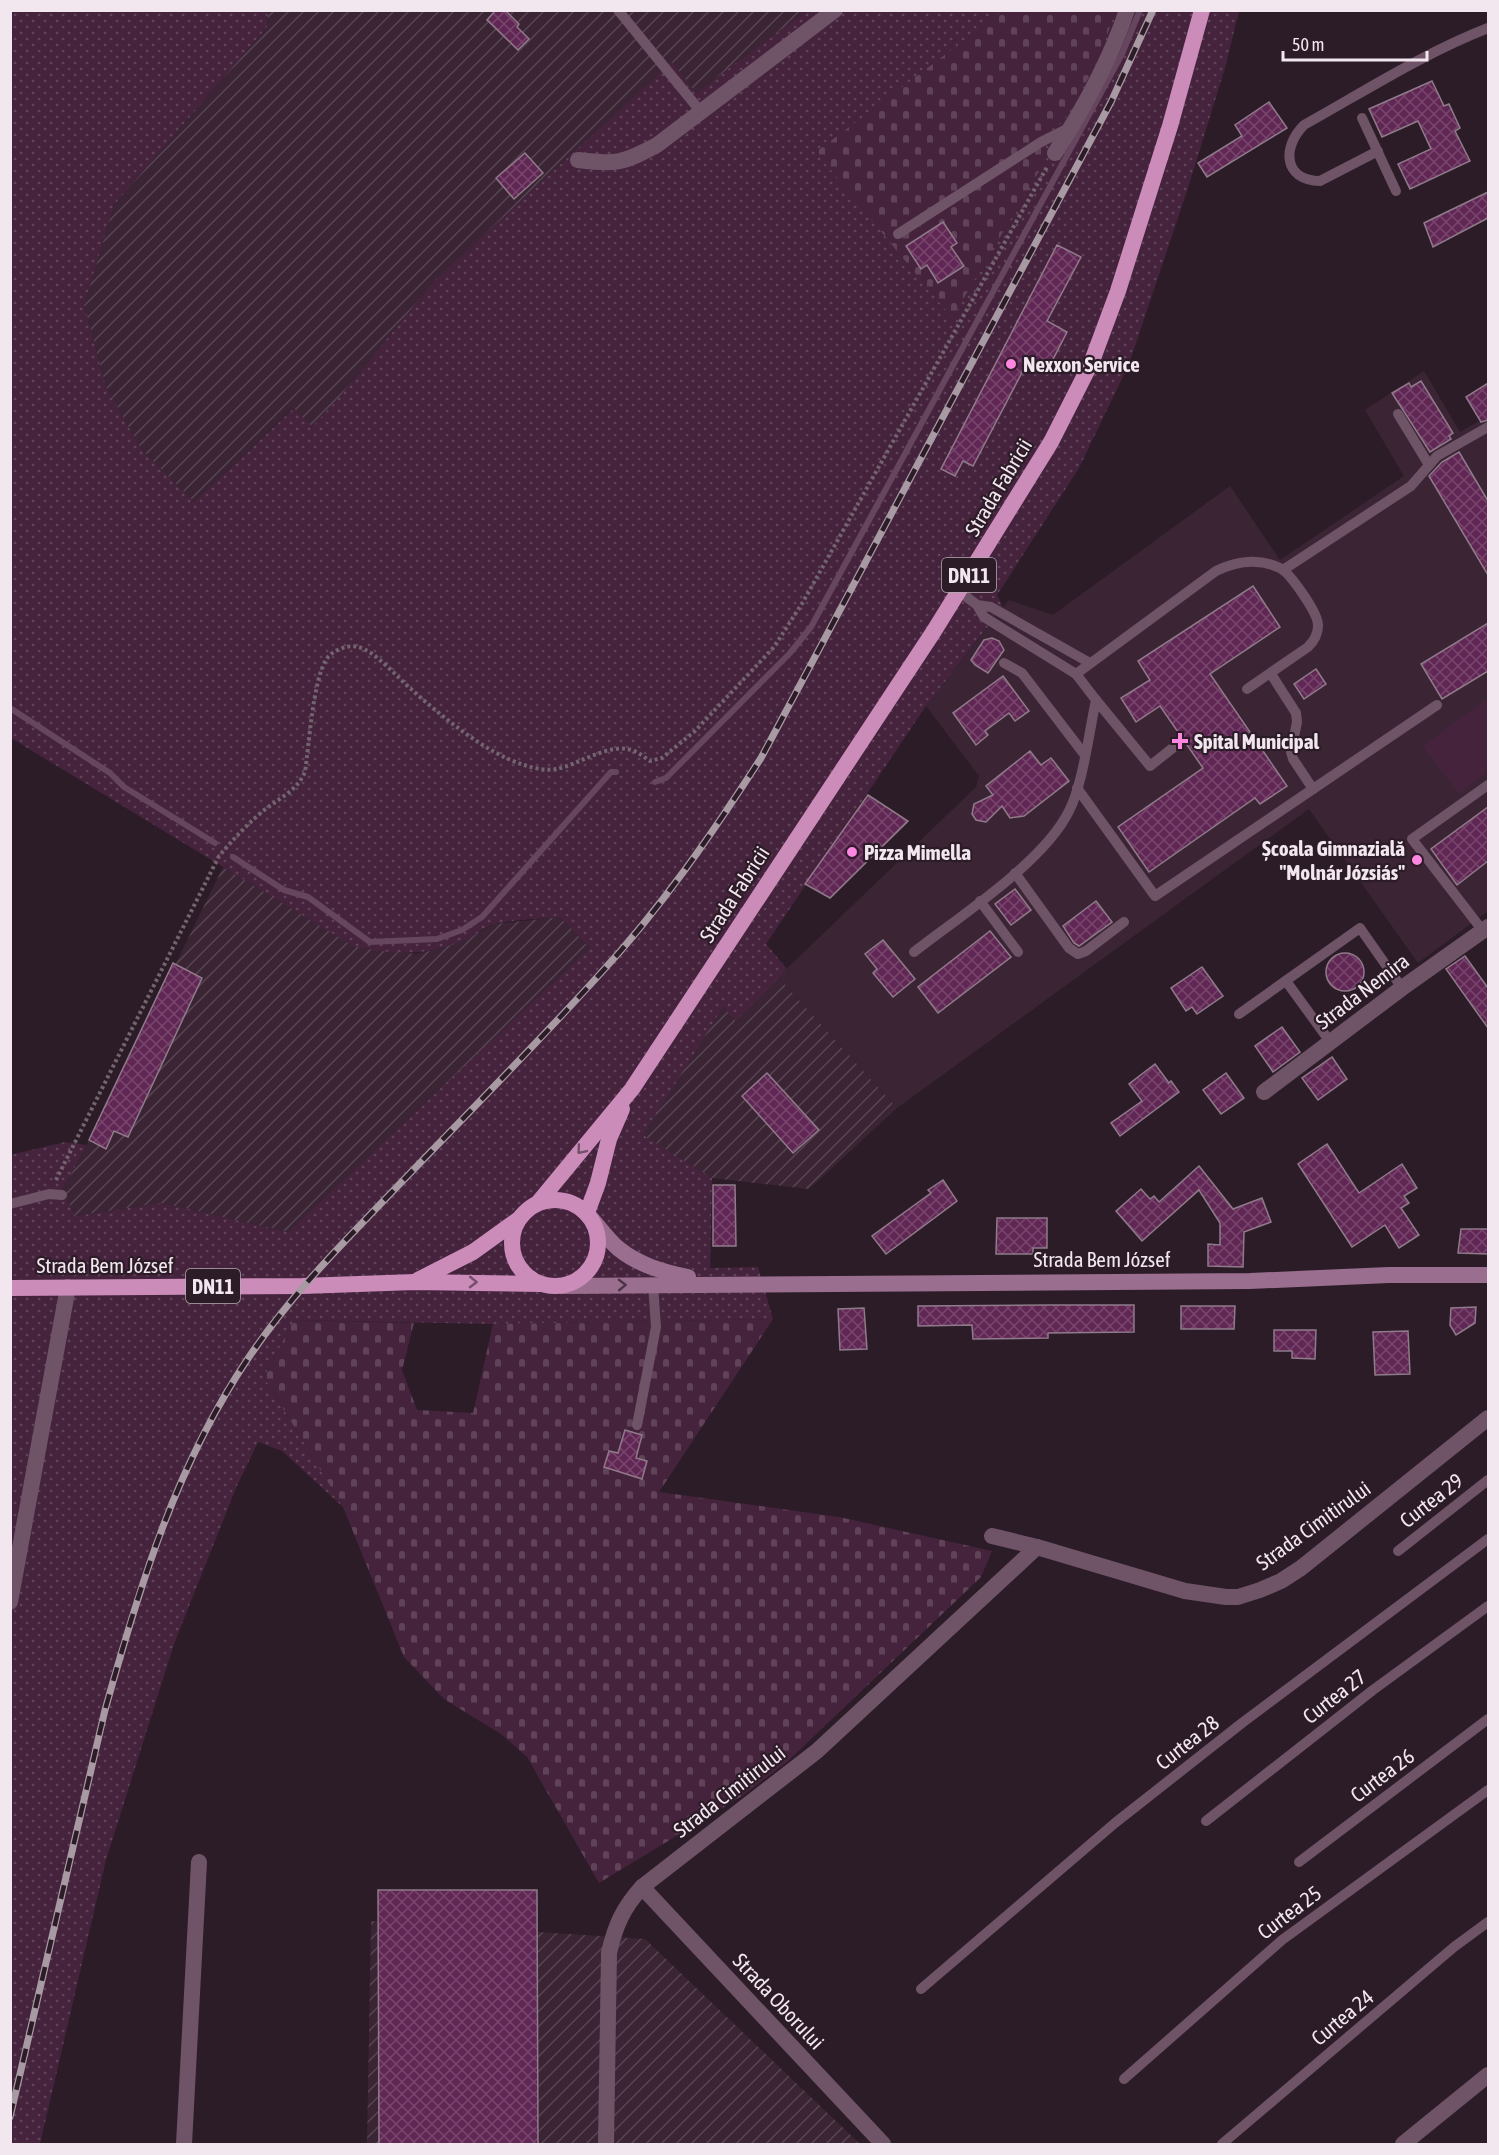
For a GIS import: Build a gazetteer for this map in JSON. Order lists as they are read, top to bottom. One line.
{"streets":{"highway":["Strada Fabricii","DN11","Strada Bem József"],"street":["Strada Nemira","Strada Cimitirului","Strada Oborului"],"lane":["Curtea 29","Curtea 27","Curtea 28","Curtea 26","Curtea 25","Curtea 24"]},"crossings":[["Strada Fabricii","DN11"],["Strada Fabricii","Strada Bem József"],["DN11","Strada Bem József"],["Strada Cimitirului","Strada Oborului"]],"places":{"other":["Nexxon Service","Pizza Mimella","Școala Gimnazială \"Molnár Józsiás\""],"health":["Spital Municipal"]},"scale_bar":"50 m"}
